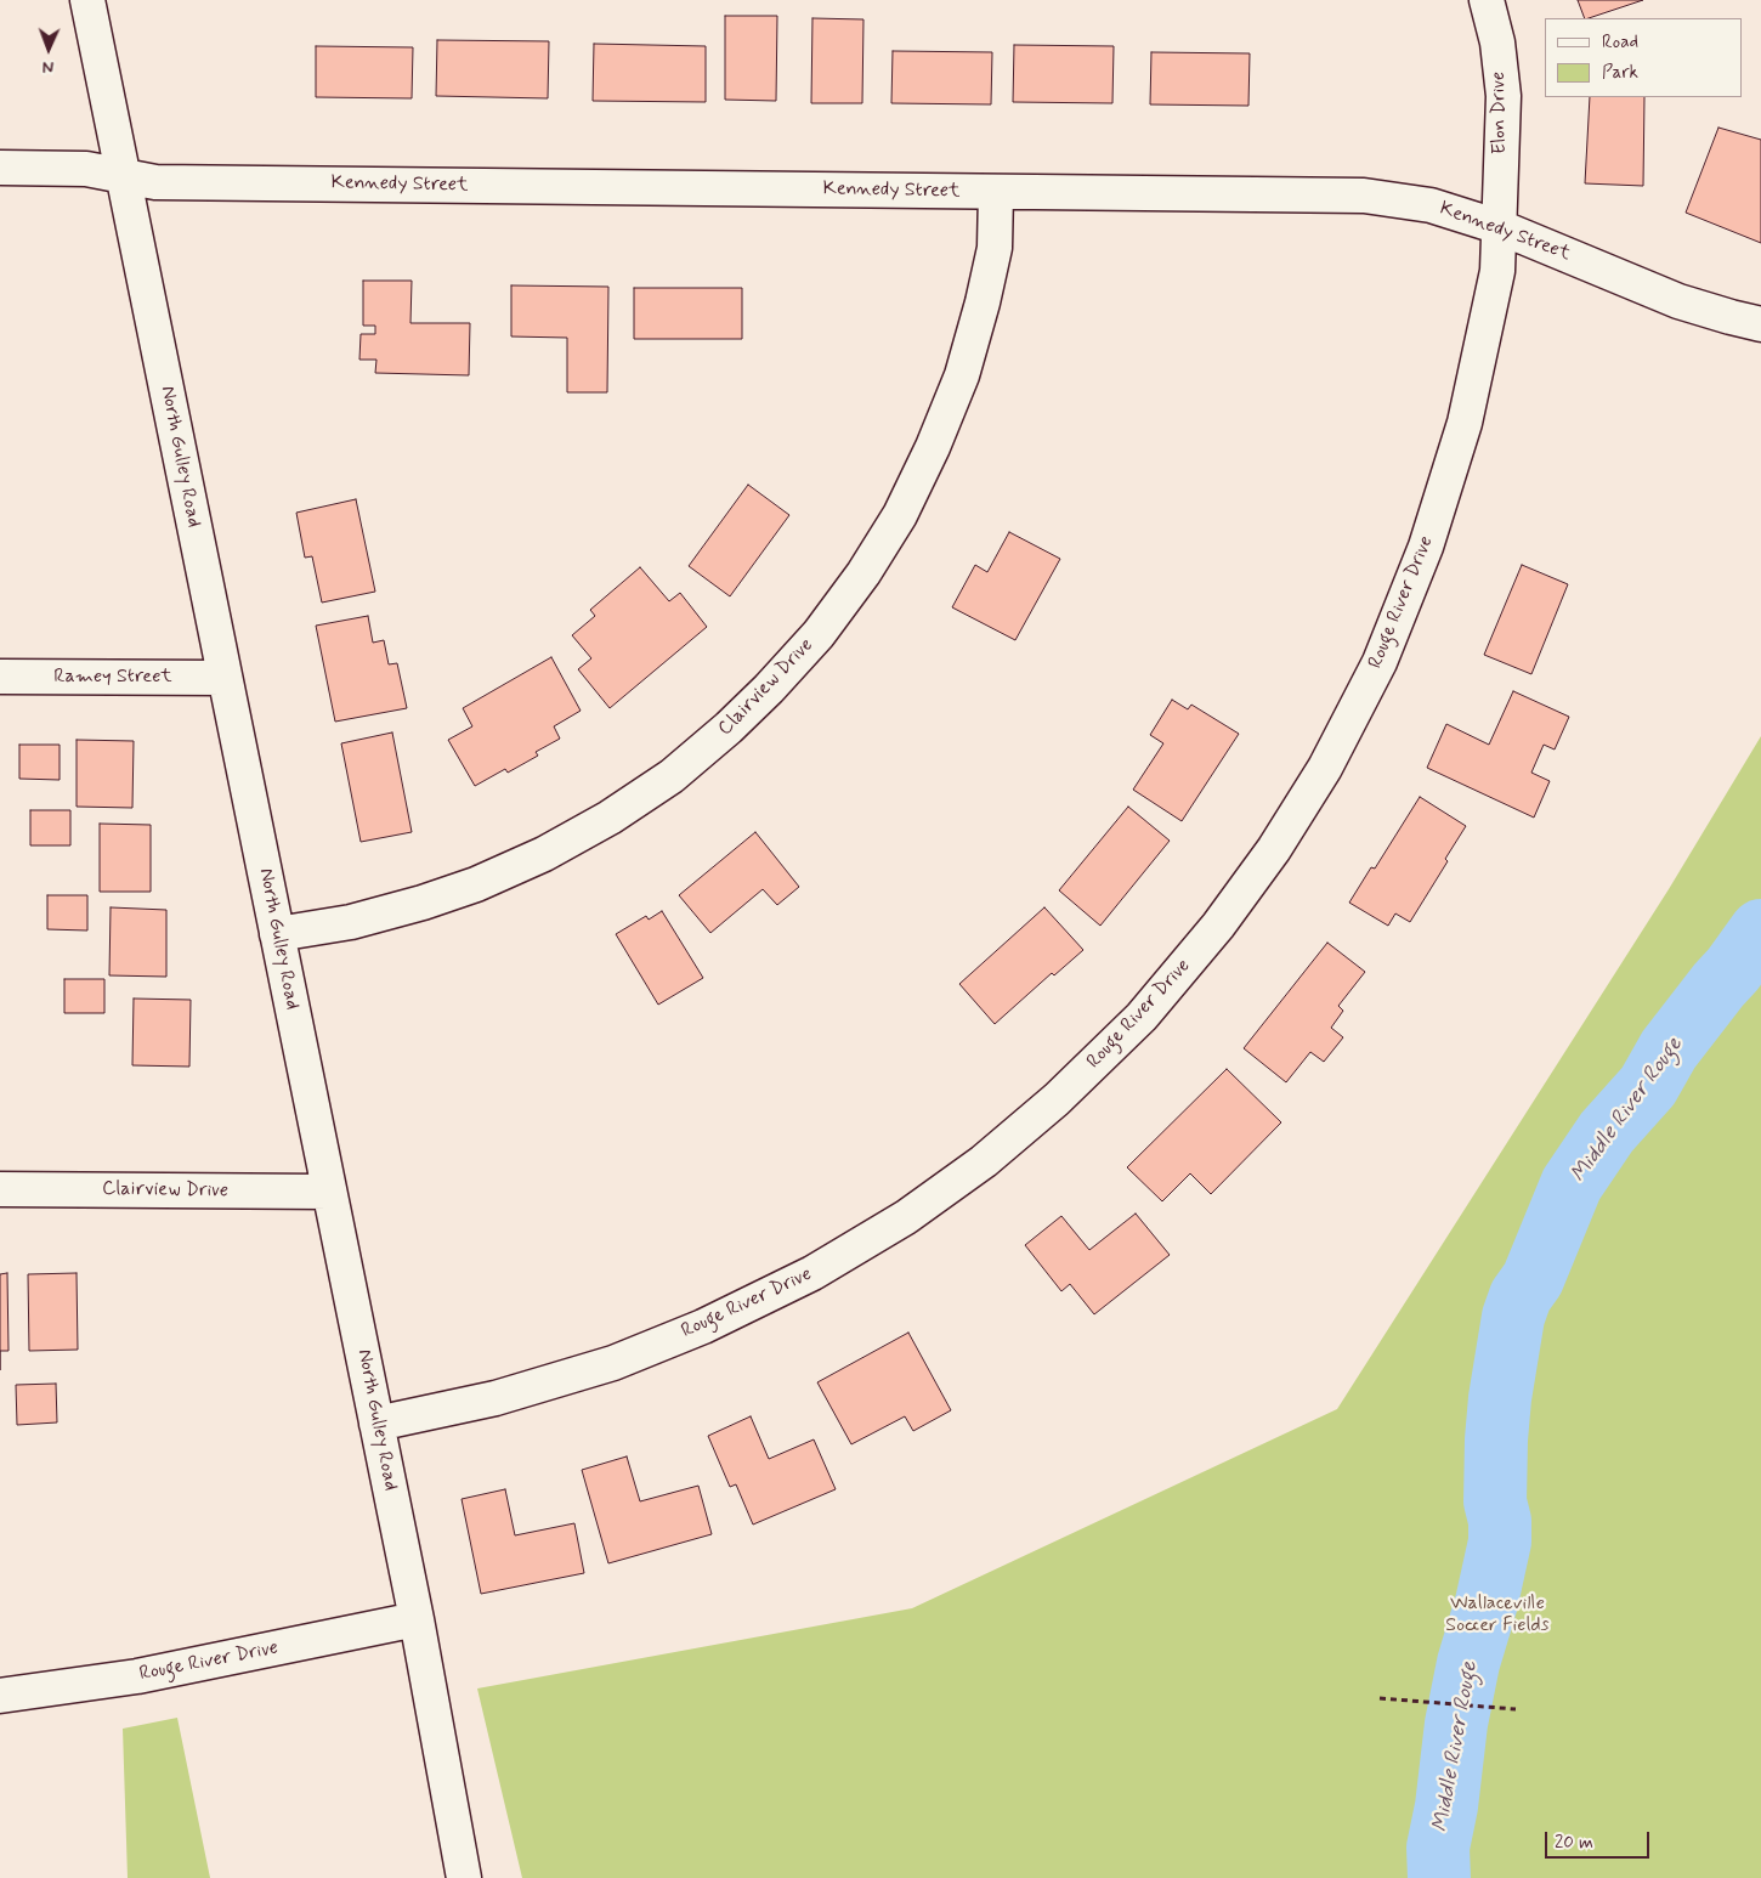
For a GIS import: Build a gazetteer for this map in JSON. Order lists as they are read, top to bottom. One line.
{"streets":{"street":["Elon Drive","Kennedy Street","North Gulley Road","Rouge River Drive","Ramey Street","Clairview Drive"]},"crossings":[["Elon Drive","Kennedy Street"],["Elon Drive","Rouge River Drive"],["Kennedy Street","North Gulley Road"],["Kennedy Street","Rouge River Drive"],["Kennedy Street","Clairview Drive"],["North Gulley Road","Rouge River Drive"],["North Gulley Road","Ramey Street"],["North Gulley Road","Clairview Drive"]],"water":["Middle River Rouge"],"parks":["Wallaceville Soccer Fields"],"legend":["Road","Park"],"scale_bar":"20 m","north":"bottom"}
